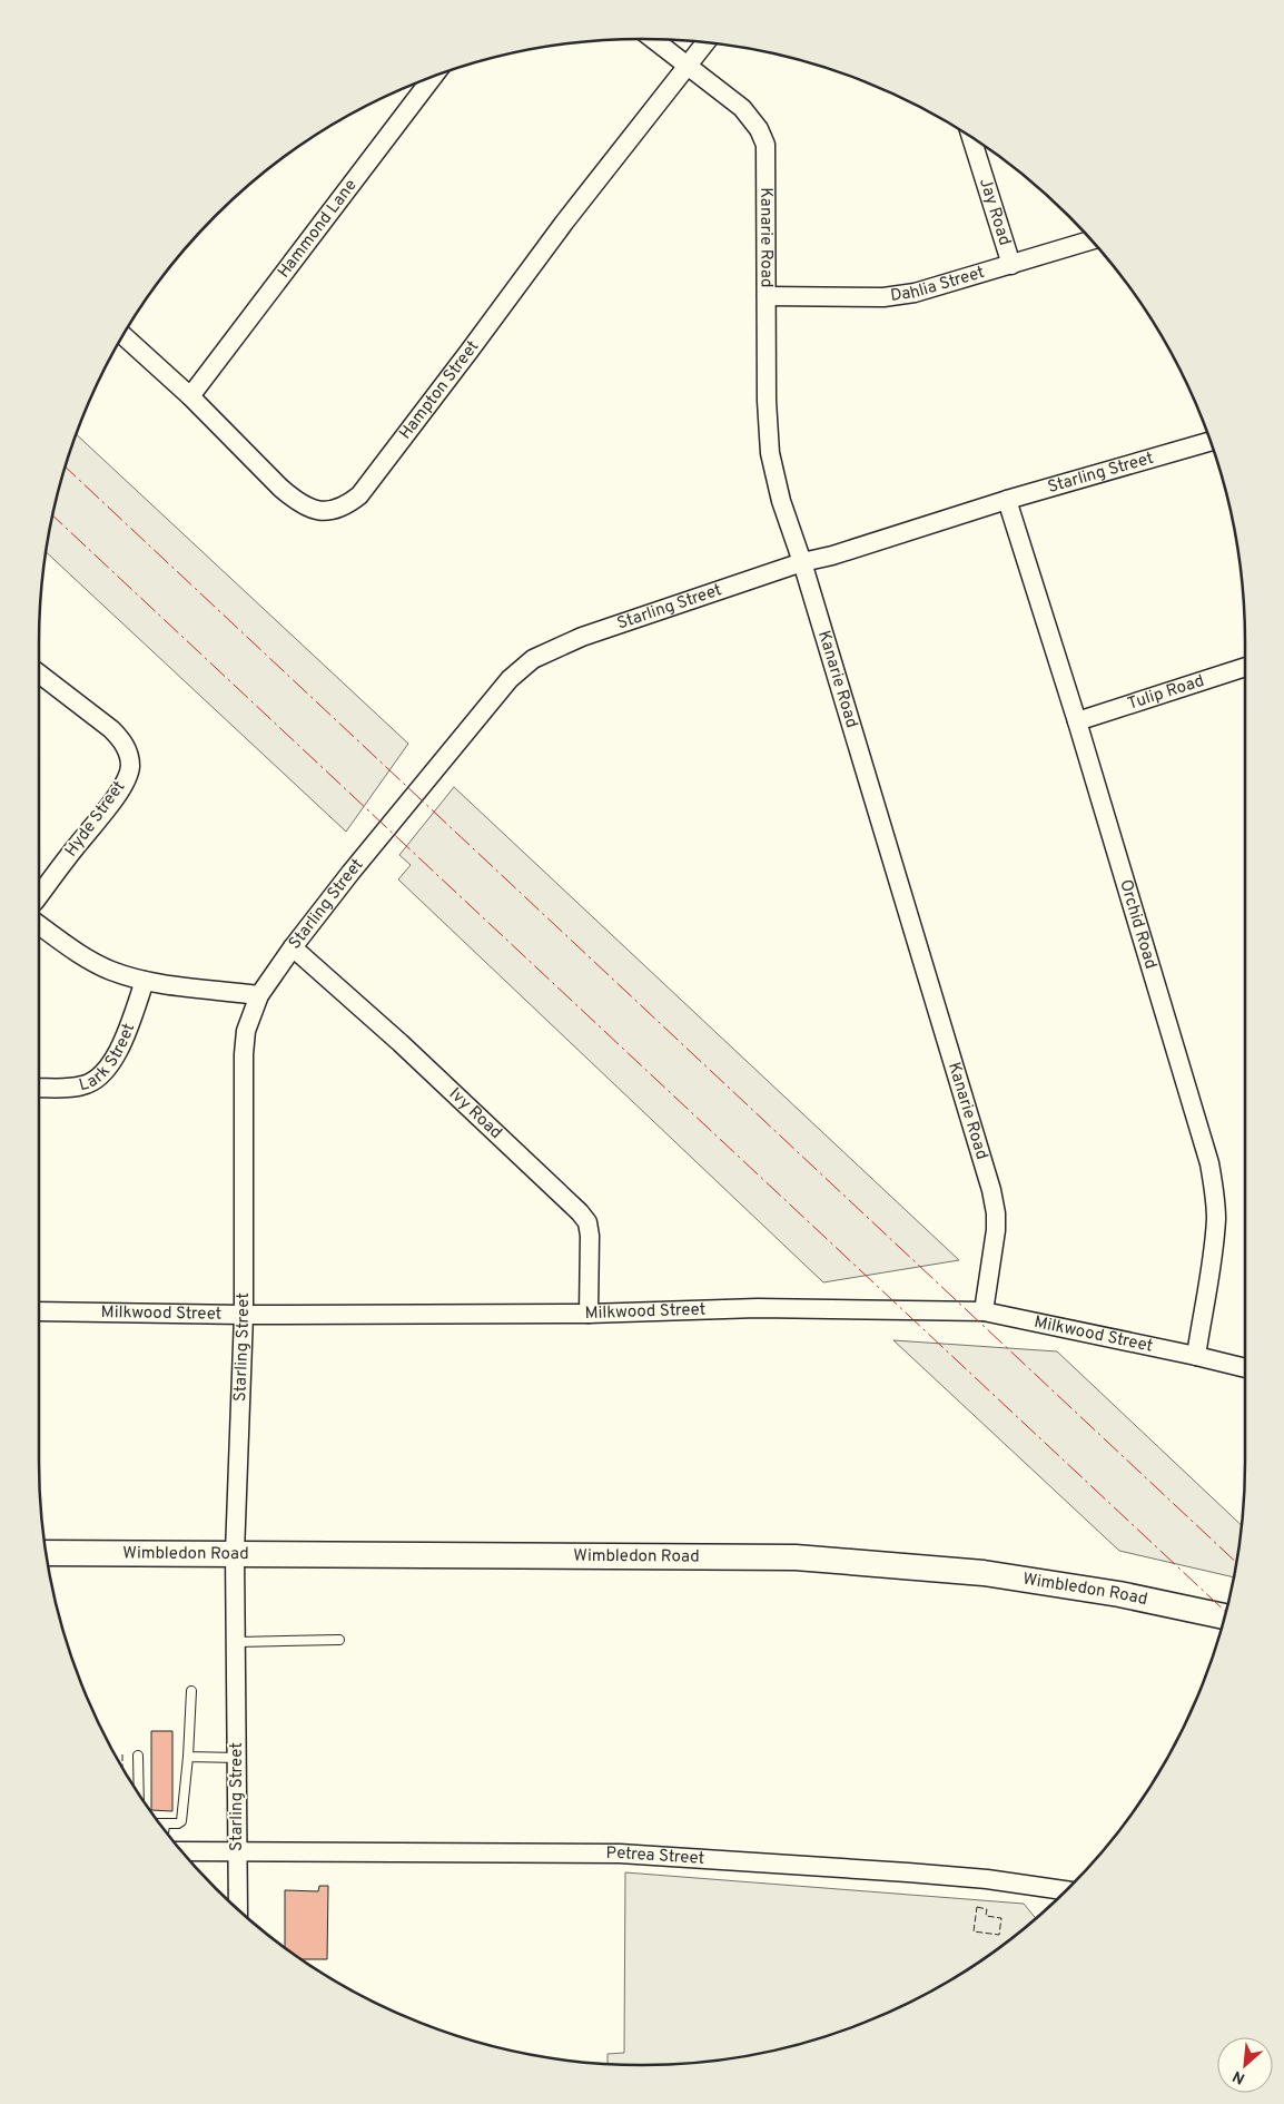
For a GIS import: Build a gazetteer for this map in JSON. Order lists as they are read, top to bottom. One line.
{"streets":{"street":["Jay Road","Hammond Lane","Kanarie Road","Dahlia Street","Hampton Street","Starling Street","Tulip Road","Hyde Street","Orchid Road","Lark Street","Ivy Road","Milkwood Street","Wimbledon Road","Petrea Street"]},"crossings":[["Jay Road","Dahlia Street"],["Hammond Lane","Hampton Street"],["Kanarie Road","Dahlia Street"],["Kanarie Road","Hampton Street"],["Kanarie Road","Starling Street"],["Kanarie Road","Milkwood Street"],["Starling Street","Orchid Road"],["Starling Street","Ivy Road"],["Starling Street","Milkwood Street"],["Starling Street","Wimbledon Road"],["Starling Street","Petrea Street"],["Tulip Road","Orchid Road"],["Orchid Road","Milkwood Street"],["Ivy Road","Milkwood Street"]],"north":"bottom left"}
